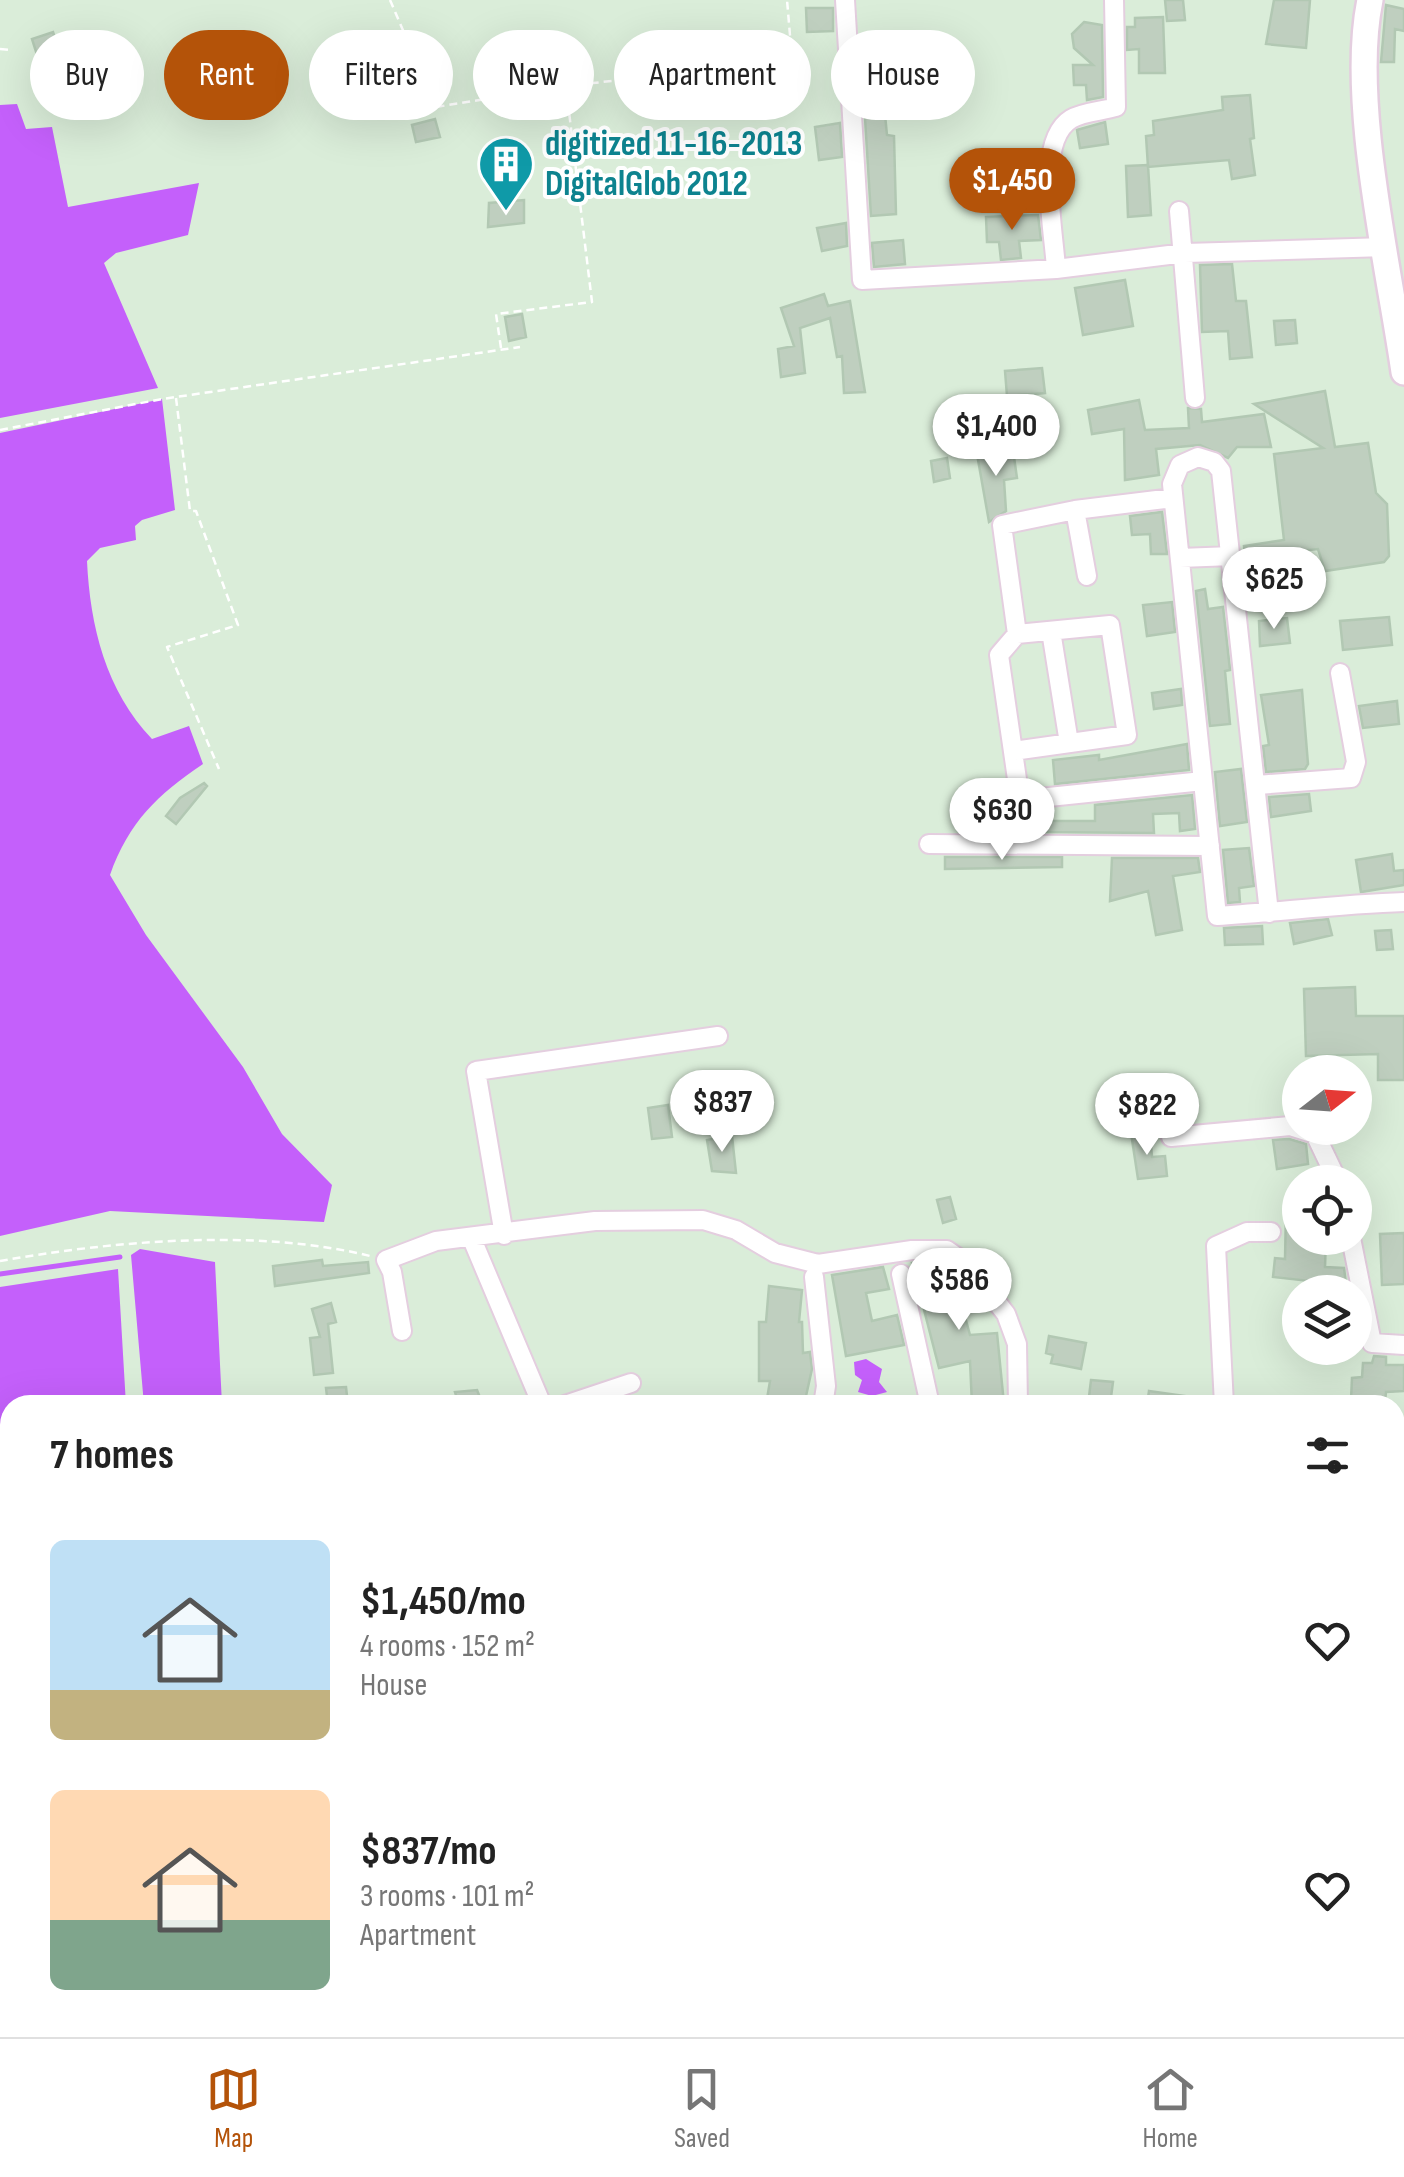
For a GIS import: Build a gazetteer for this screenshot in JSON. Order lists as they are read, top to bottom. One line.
{"places":{"building":["digitized 11-16-2013 DigitalGlob 2012"]},"north":"right","page":{"chip":["Buy","Rent","Filters","New","Apartment","House"],"price":["$1,450","$1,400","$625","$630","$837","$822","$586"],"heading":"7 homes","list":[{"name":"$1,450/mo","note":"4 rooms · 152 m² · House"},{"name":"$837/mo","note":"3 rooms · 101 m² · Apartment"}],"tabs":["Map","Saved","Home"]}}
